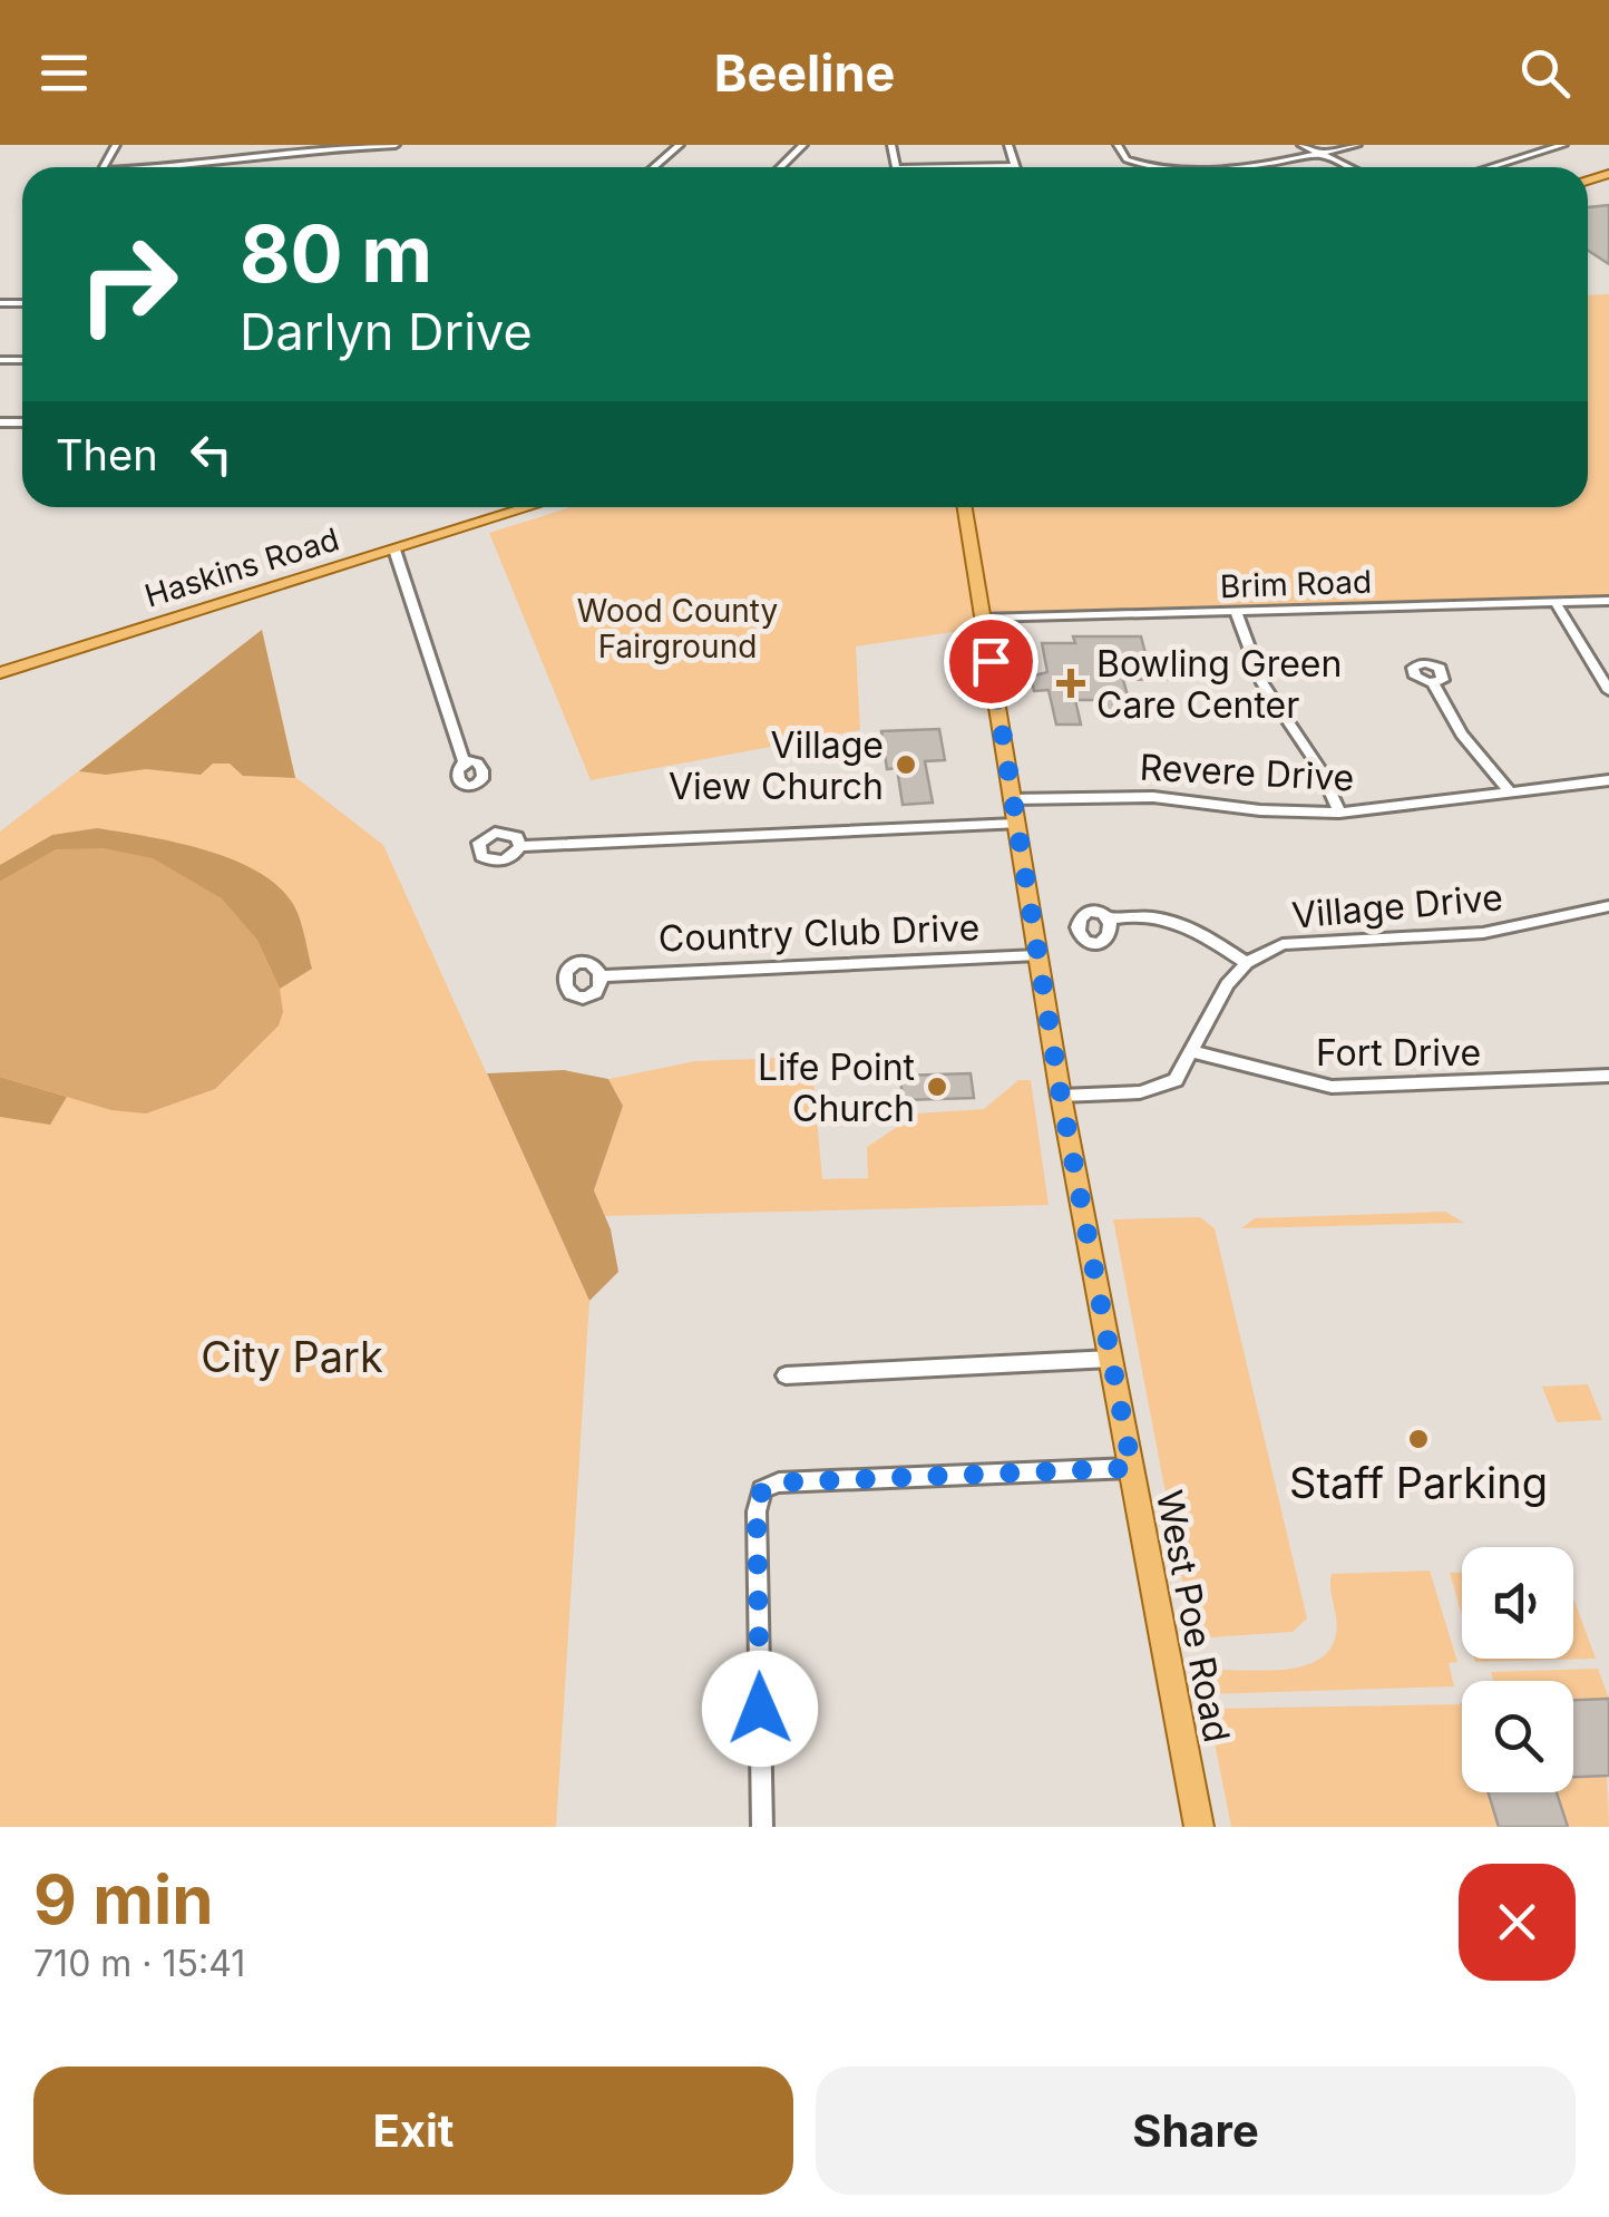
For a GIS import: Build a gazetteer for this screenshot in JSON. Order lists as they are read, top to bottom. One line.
{"streets":{"main road":["Haskins Road","West Poe Road"],"street":["Brim Road","Revere Drive","Village Drive","Country Club Drive","Fort Drive"]},"crossings":[["Brim Road","West Poe Road"],["Revere Drive","West Poe Road"],["Village Drive","Fort Drive"],["Village Drive","West Poe Road"],["Country Club Drive","West Poe Road"]],"parks":["Wood County Fairground","City Park"],"places":{"health":["Bowling Green Care Center"],"other":["Village View Church","Life Point Church","Staff Parking"]},"page":{"header":"Beeline","turn":["80 m","Darlyn Drive"],"then":"Then","heading":["9 min","710 m · 15:41"],"buttons":["Exit","Share"]}}
